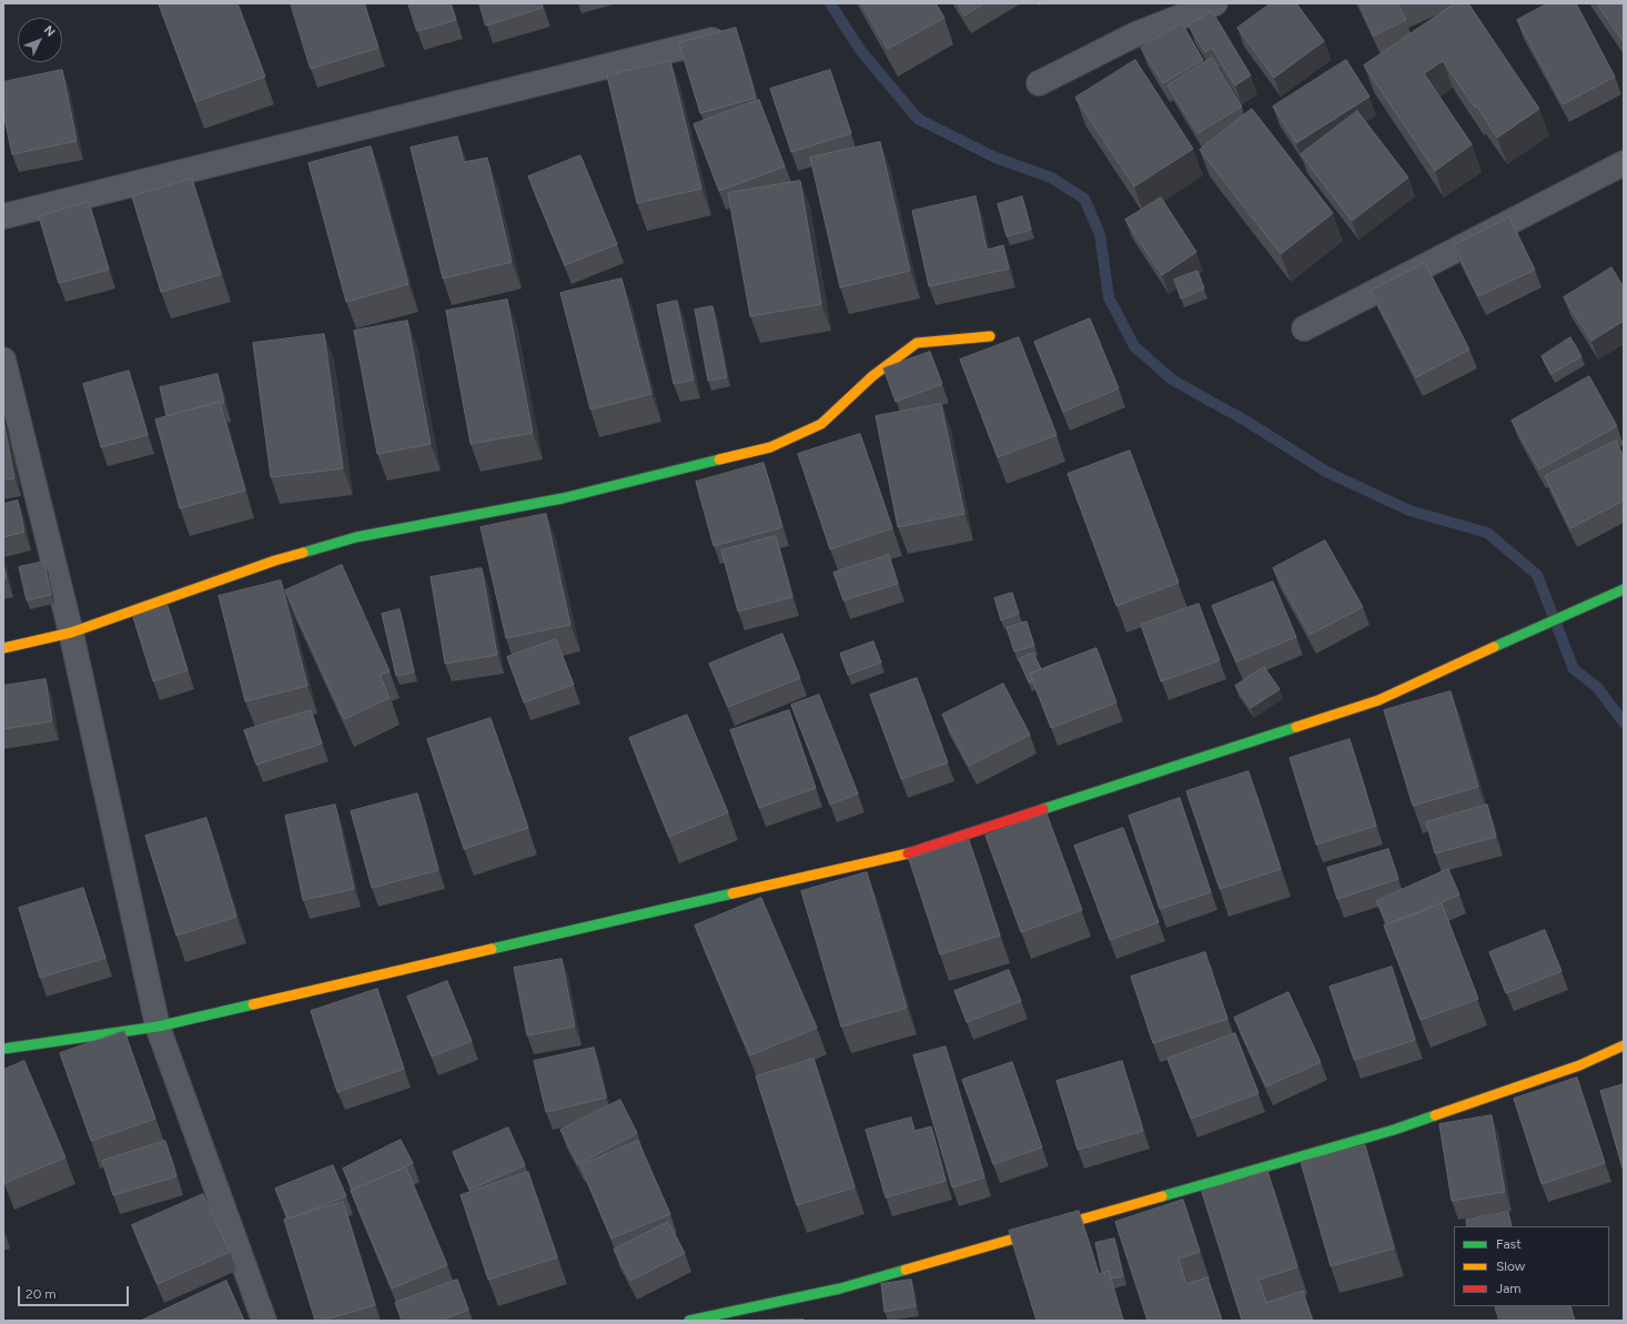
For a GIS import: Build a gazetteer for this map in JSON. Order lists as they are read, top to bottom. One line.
{"legend":["Fast","Slow","Jam"],"scale_bar":"20 m","north":"top right"}
